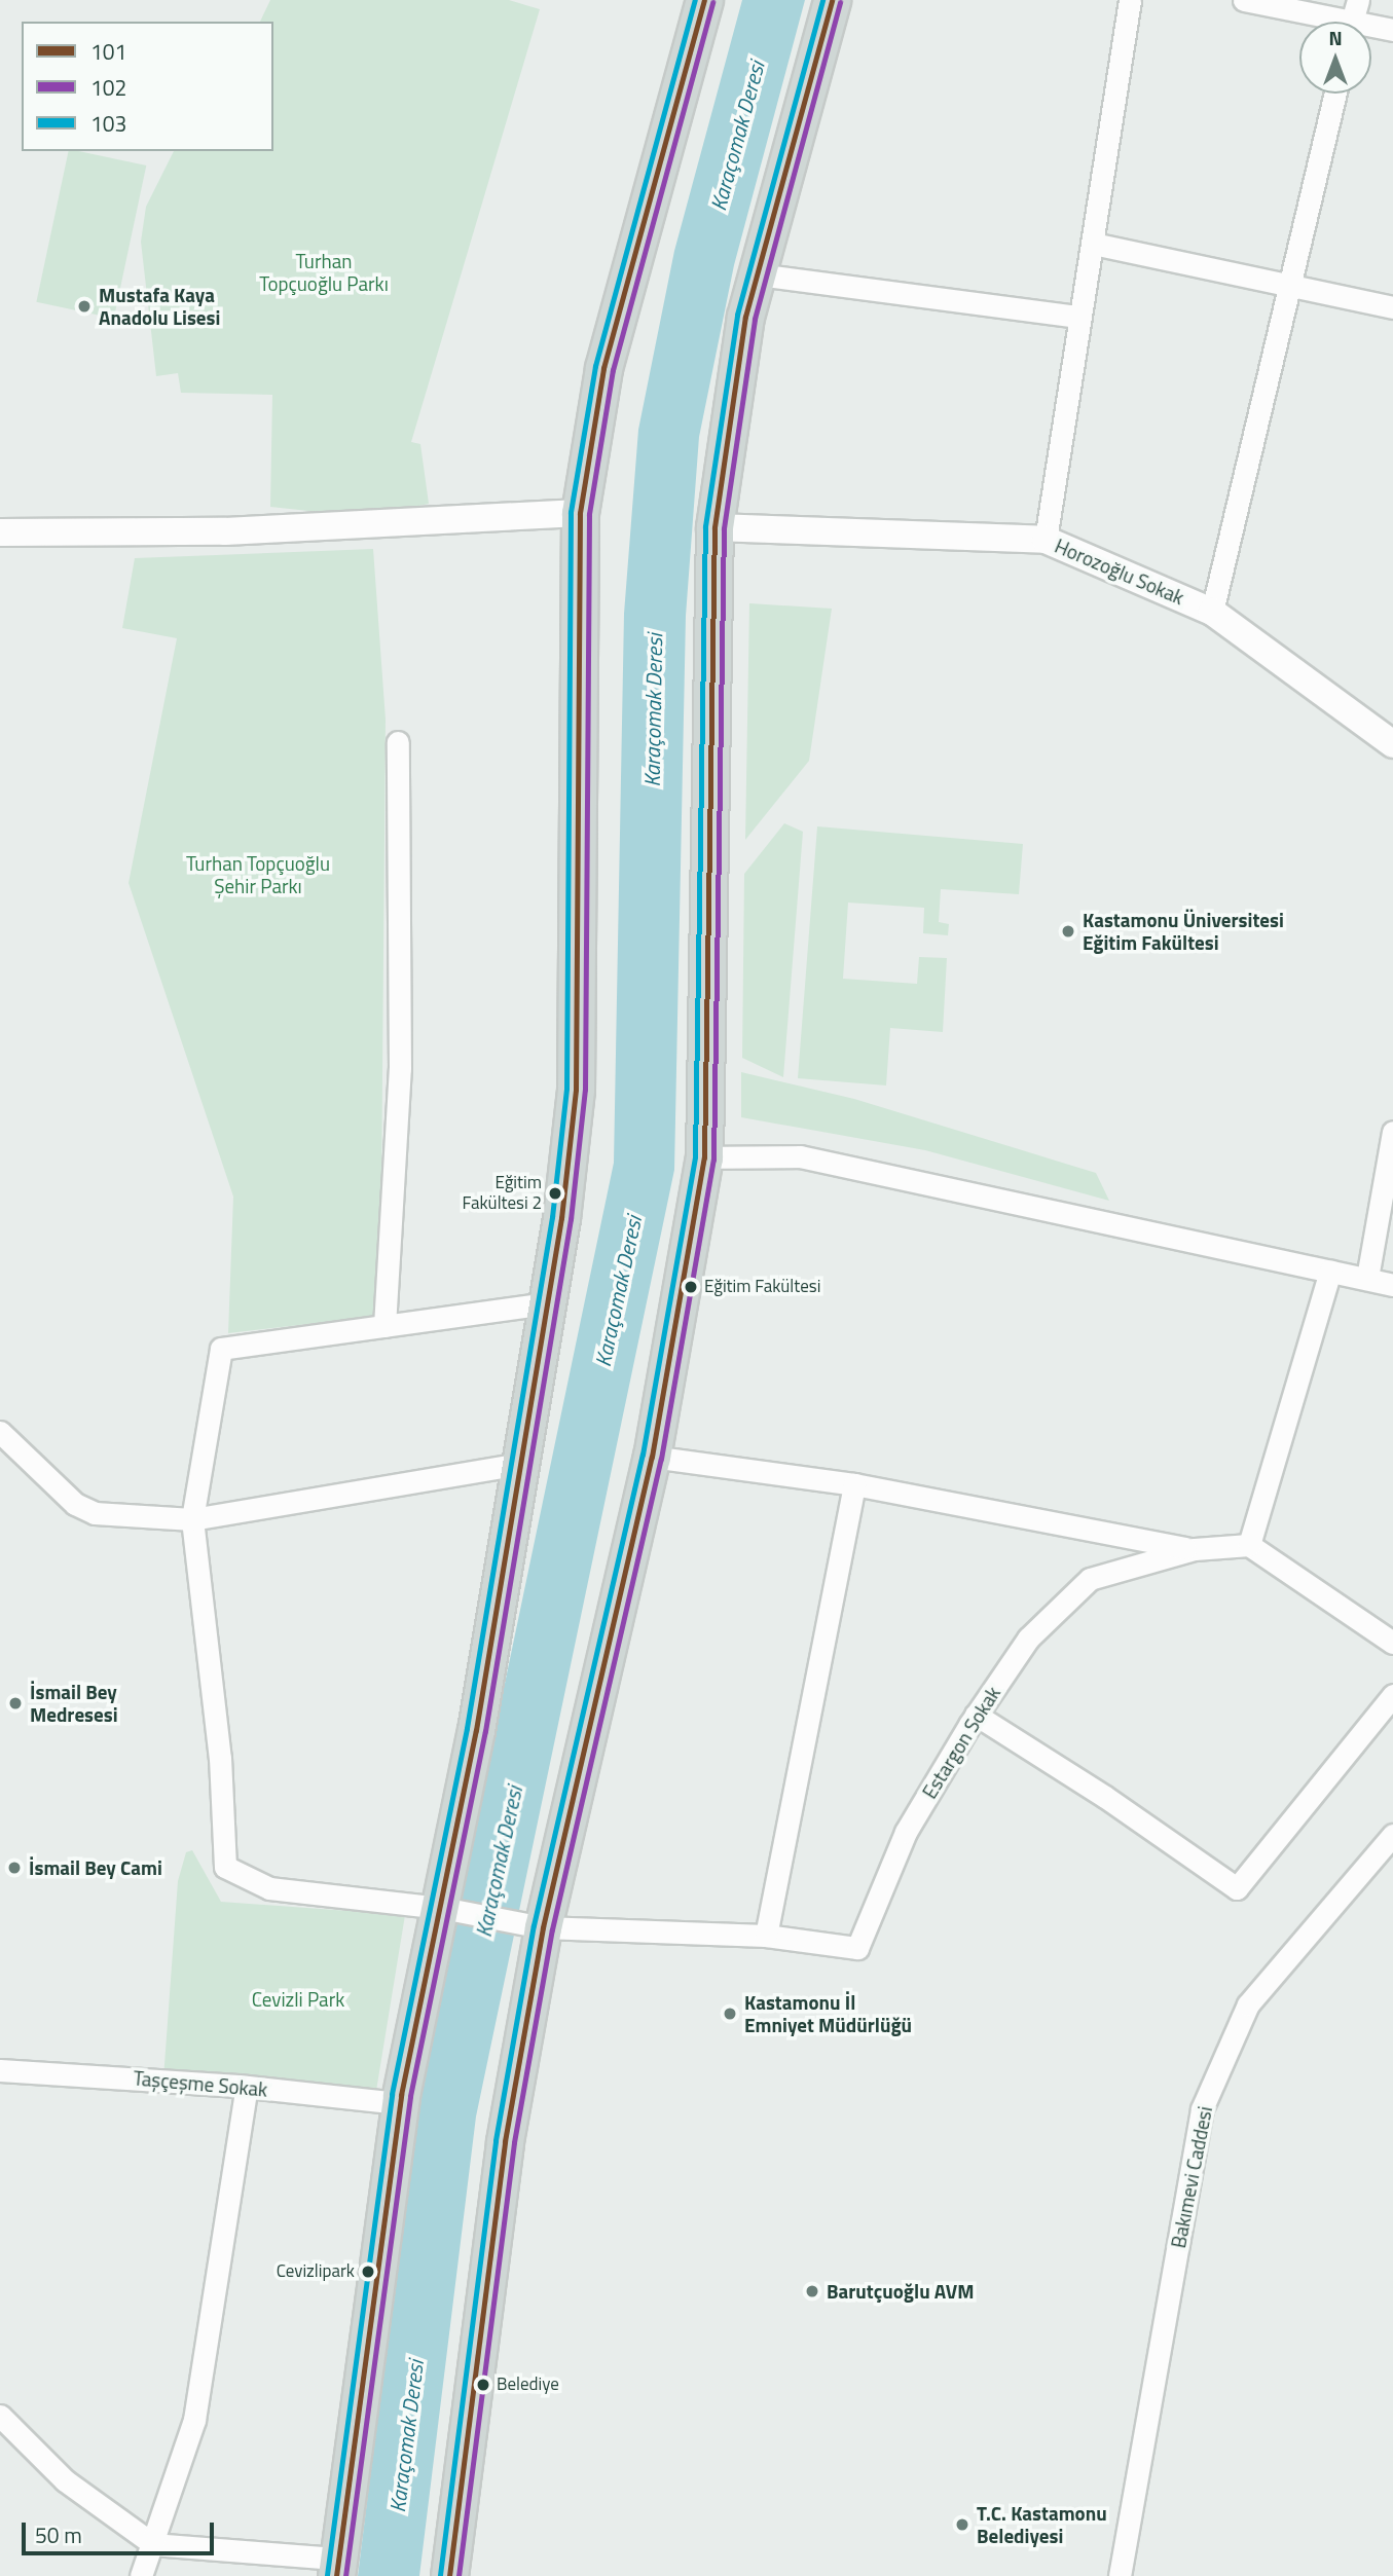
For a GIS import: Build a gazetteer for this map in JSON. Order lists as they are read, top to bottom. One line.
{"streets":{"street":["Horozoğlu Sokak","Estargon Sokak","Taşçeşme Sokak","Bakımevi Caddesi"]},"water":["Karaçomak Deresi"],"parks":["Turhan Topçuoğlu Parkı","Turhan Topçuoğlu Şehir Parkı","Cevizli Park"],"places":["Mustafa Kaya Anadolu Lisesi","Kastamonu Üniversitesi Eğitim Fakültesi","Eğitim Fakültesi 2","Eğitim Fakültesi","İsmail Bey Medresesi","İsmail Bey Cami","Kastamonu İl Emniyet Müdürlüğü","Cevizlipark","Barutçuoğlu AVM","Belediye","T.C. Kastamonu Belediyesi"],"lines":["transit line 101","transit line 103","transit line 102"],"legend":["101","102","103"],"scale_bar":"50 m","north":"top"}
